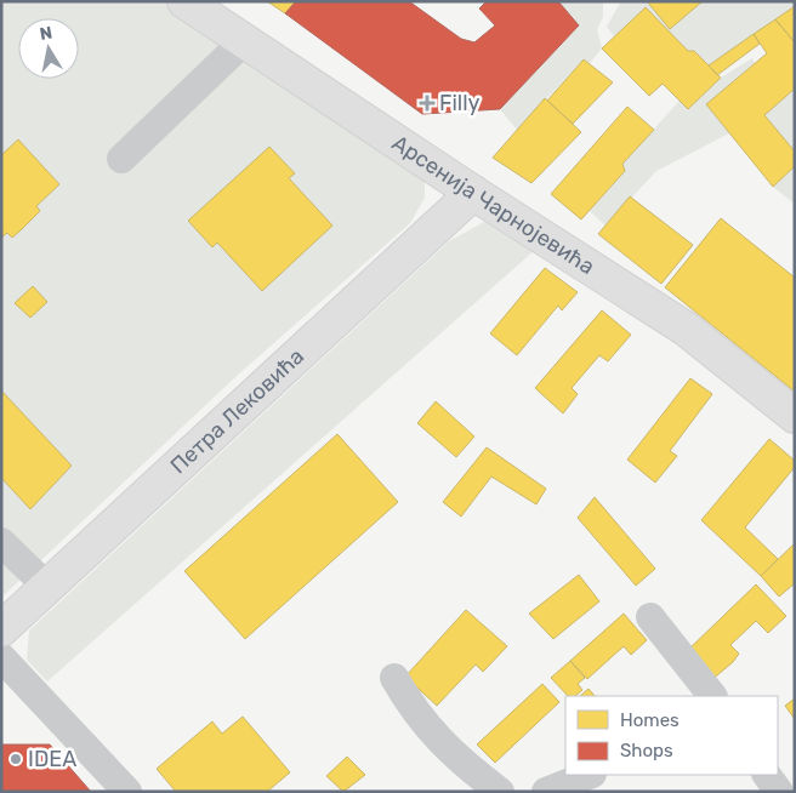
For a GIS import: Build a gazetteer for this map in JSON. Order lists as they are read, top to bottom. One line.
{"streets":{"street":["Арсенија Чарнојевића","Петра Лековића"]},"crossings":[["Арсенија Чарнојевића","Петра Лековића"]],"places":{"health":["Filly"],"other":["IDEA"]},"legend":["Homes","Shops"],"north":"top"}
